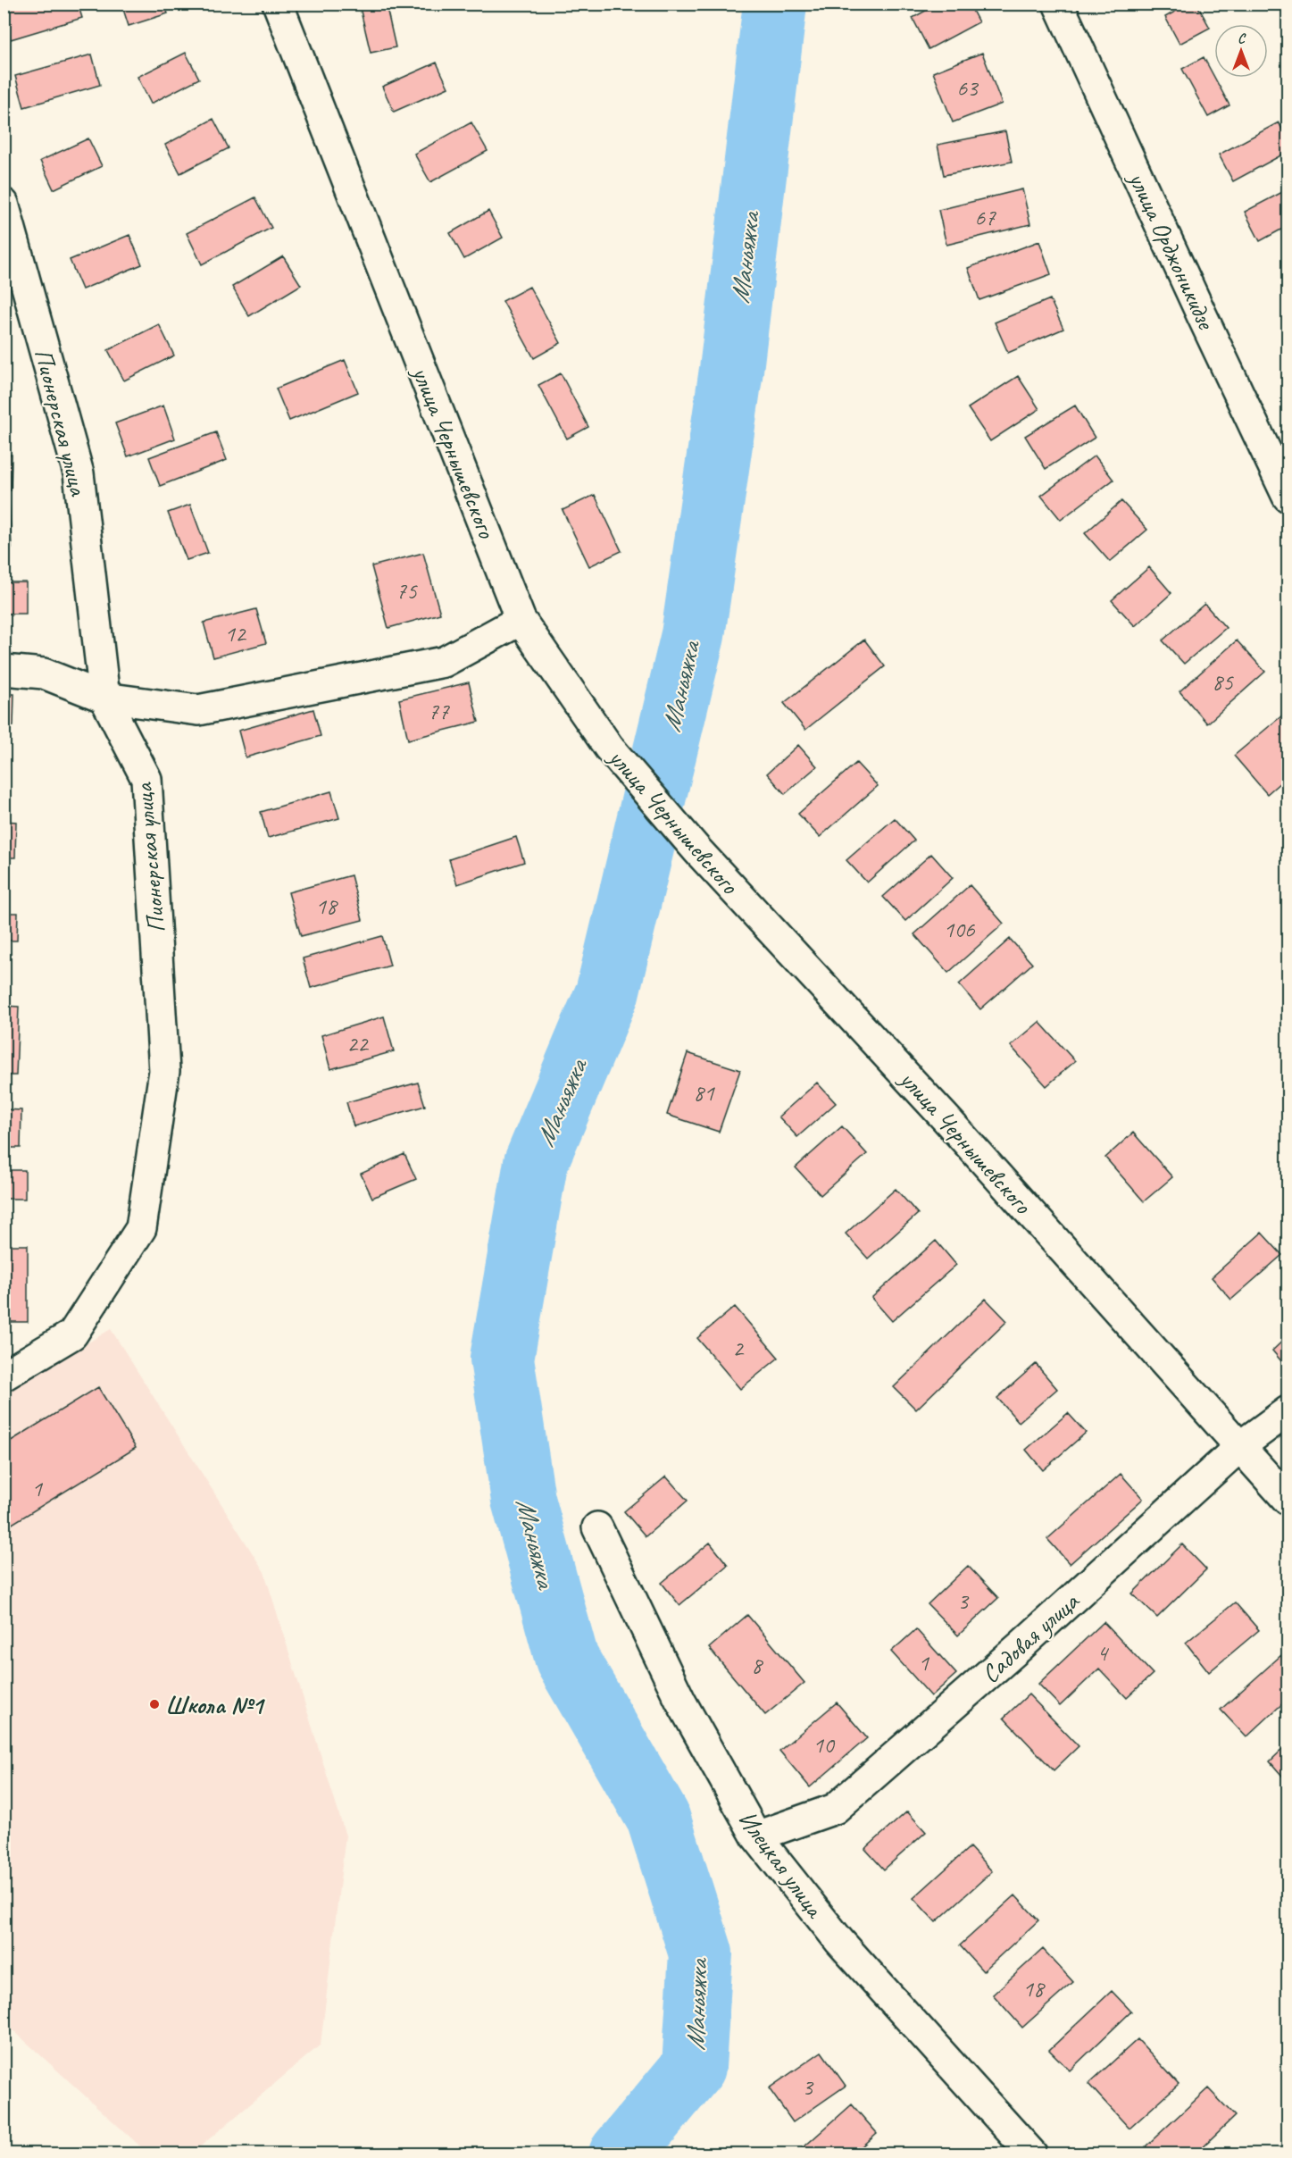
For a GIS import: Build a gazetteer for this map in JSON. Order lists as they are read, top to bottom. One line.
{"streets":{"street":["улица Орджоникидзе","Пионерская улица","улица Чернышевского","Садовая улица","Илецкая улица"]},"crossings":[["улица Чернышевского","Садовая улица"],["Садовая улица","Илецкая улица"]],"water":["Маньяжка"],"places":["Школа №1"],"house_numbers":["63","67","75","12","85","77","18","106","22","81","2","1","3","4","1","8","10","18","3"],"north":"top"}
